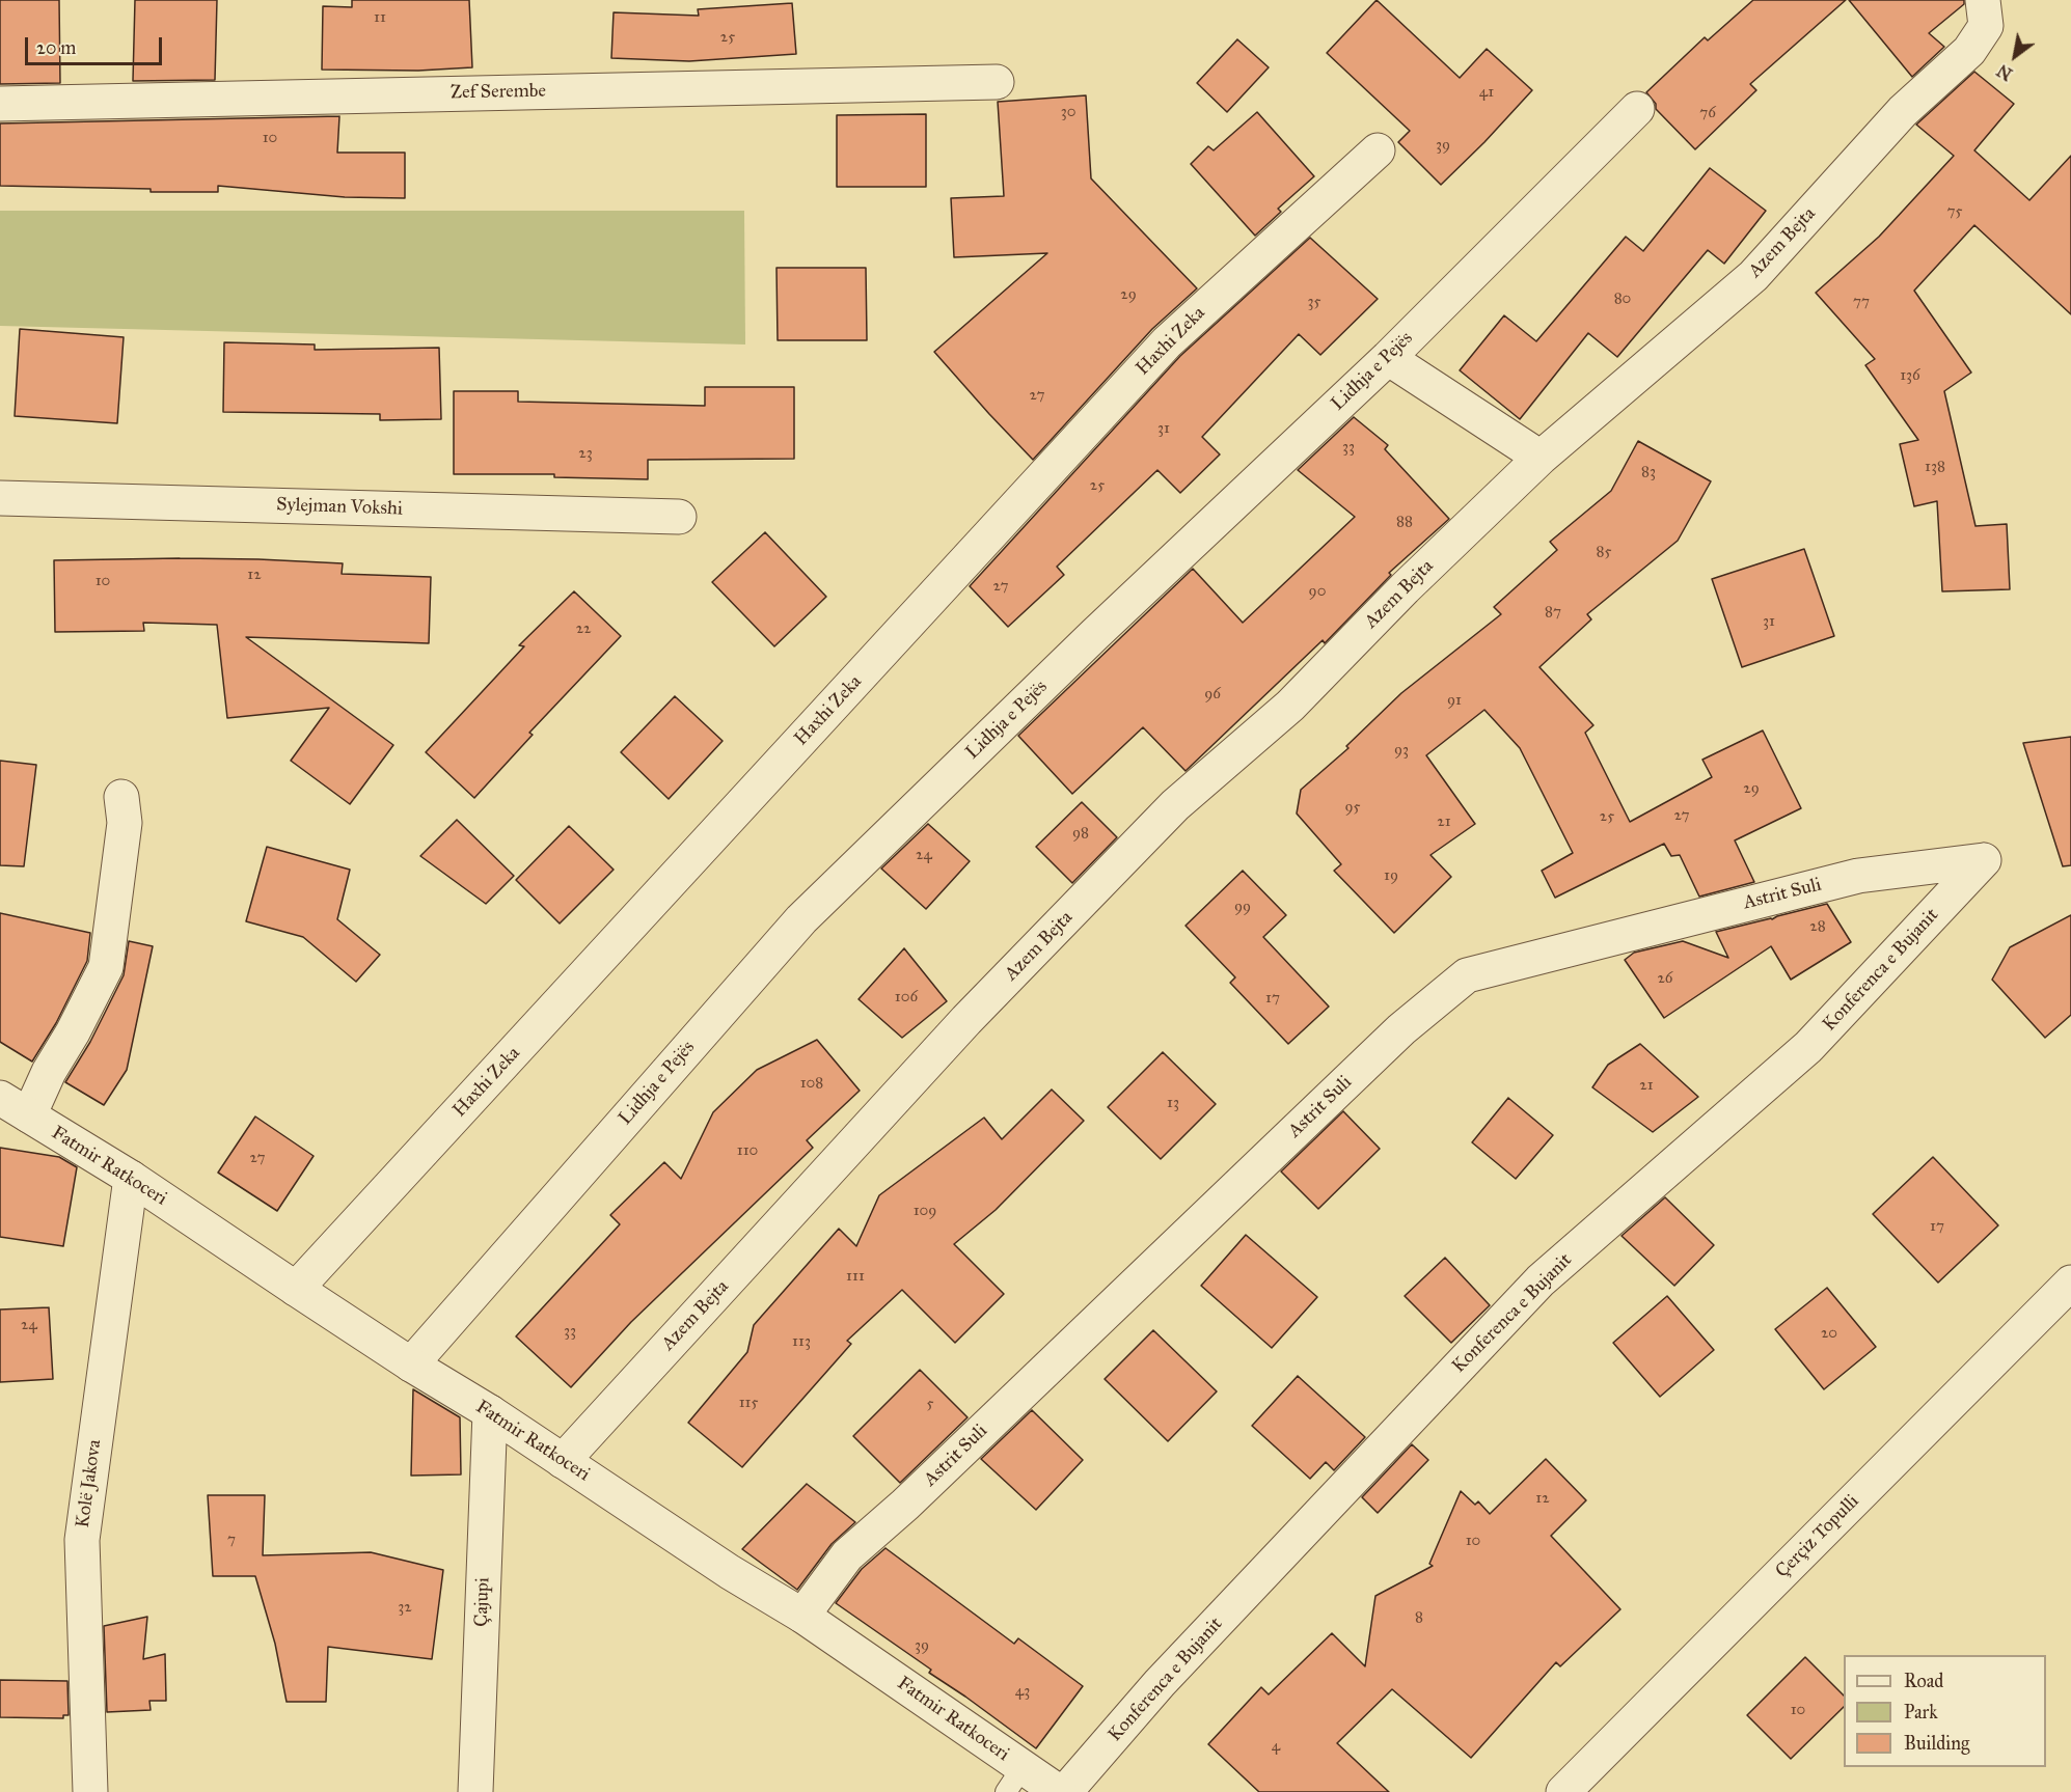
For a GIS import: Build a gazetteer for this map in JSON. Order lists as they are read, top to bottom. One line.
{"streets":{"street":["Zef Serembe","Azem Bejta","Haxhi Zeka","Lidhja e Pejës","Sylejman Vokshi","Astrit Suli","Konferenca e Bujanit","Fatmir Ratkoceri","Kolë Jakova","Çerçiz Topulli","Çajupi"]},"crossings":[["Azem Bejta","Fatmir Ratkoceri"],["Haxhi Zeka","Fatmir Ratkoceri"],["Lidhja e Pejës","Fatmir Ratkoceri"],["Astrit Suli","Konferenca e Bujanit"],["Astrit Suli","Fatmir Ratkoceri"],["Fatmir Ratkoceri","Kolë Jakova"],["Fatmir Ratkoceri","Çajupi"]],"house_numbers":["11","25","41","30","76","10","39","75","29","80","35","77","136","27","31","33","23","138","83","25","88","85","12","10","27","90","87","31","22","96","91","93","29","95","27","25","21","98","24","19","99","28","26","106","17","108","21","13","110","27","109","17","111","24","33","20","113","115","5","12","7","10","32","8","39","43","10","4"],"legend":["Road","Park","Building"],"scale_bar":"20 m","north":"bottom left"}
